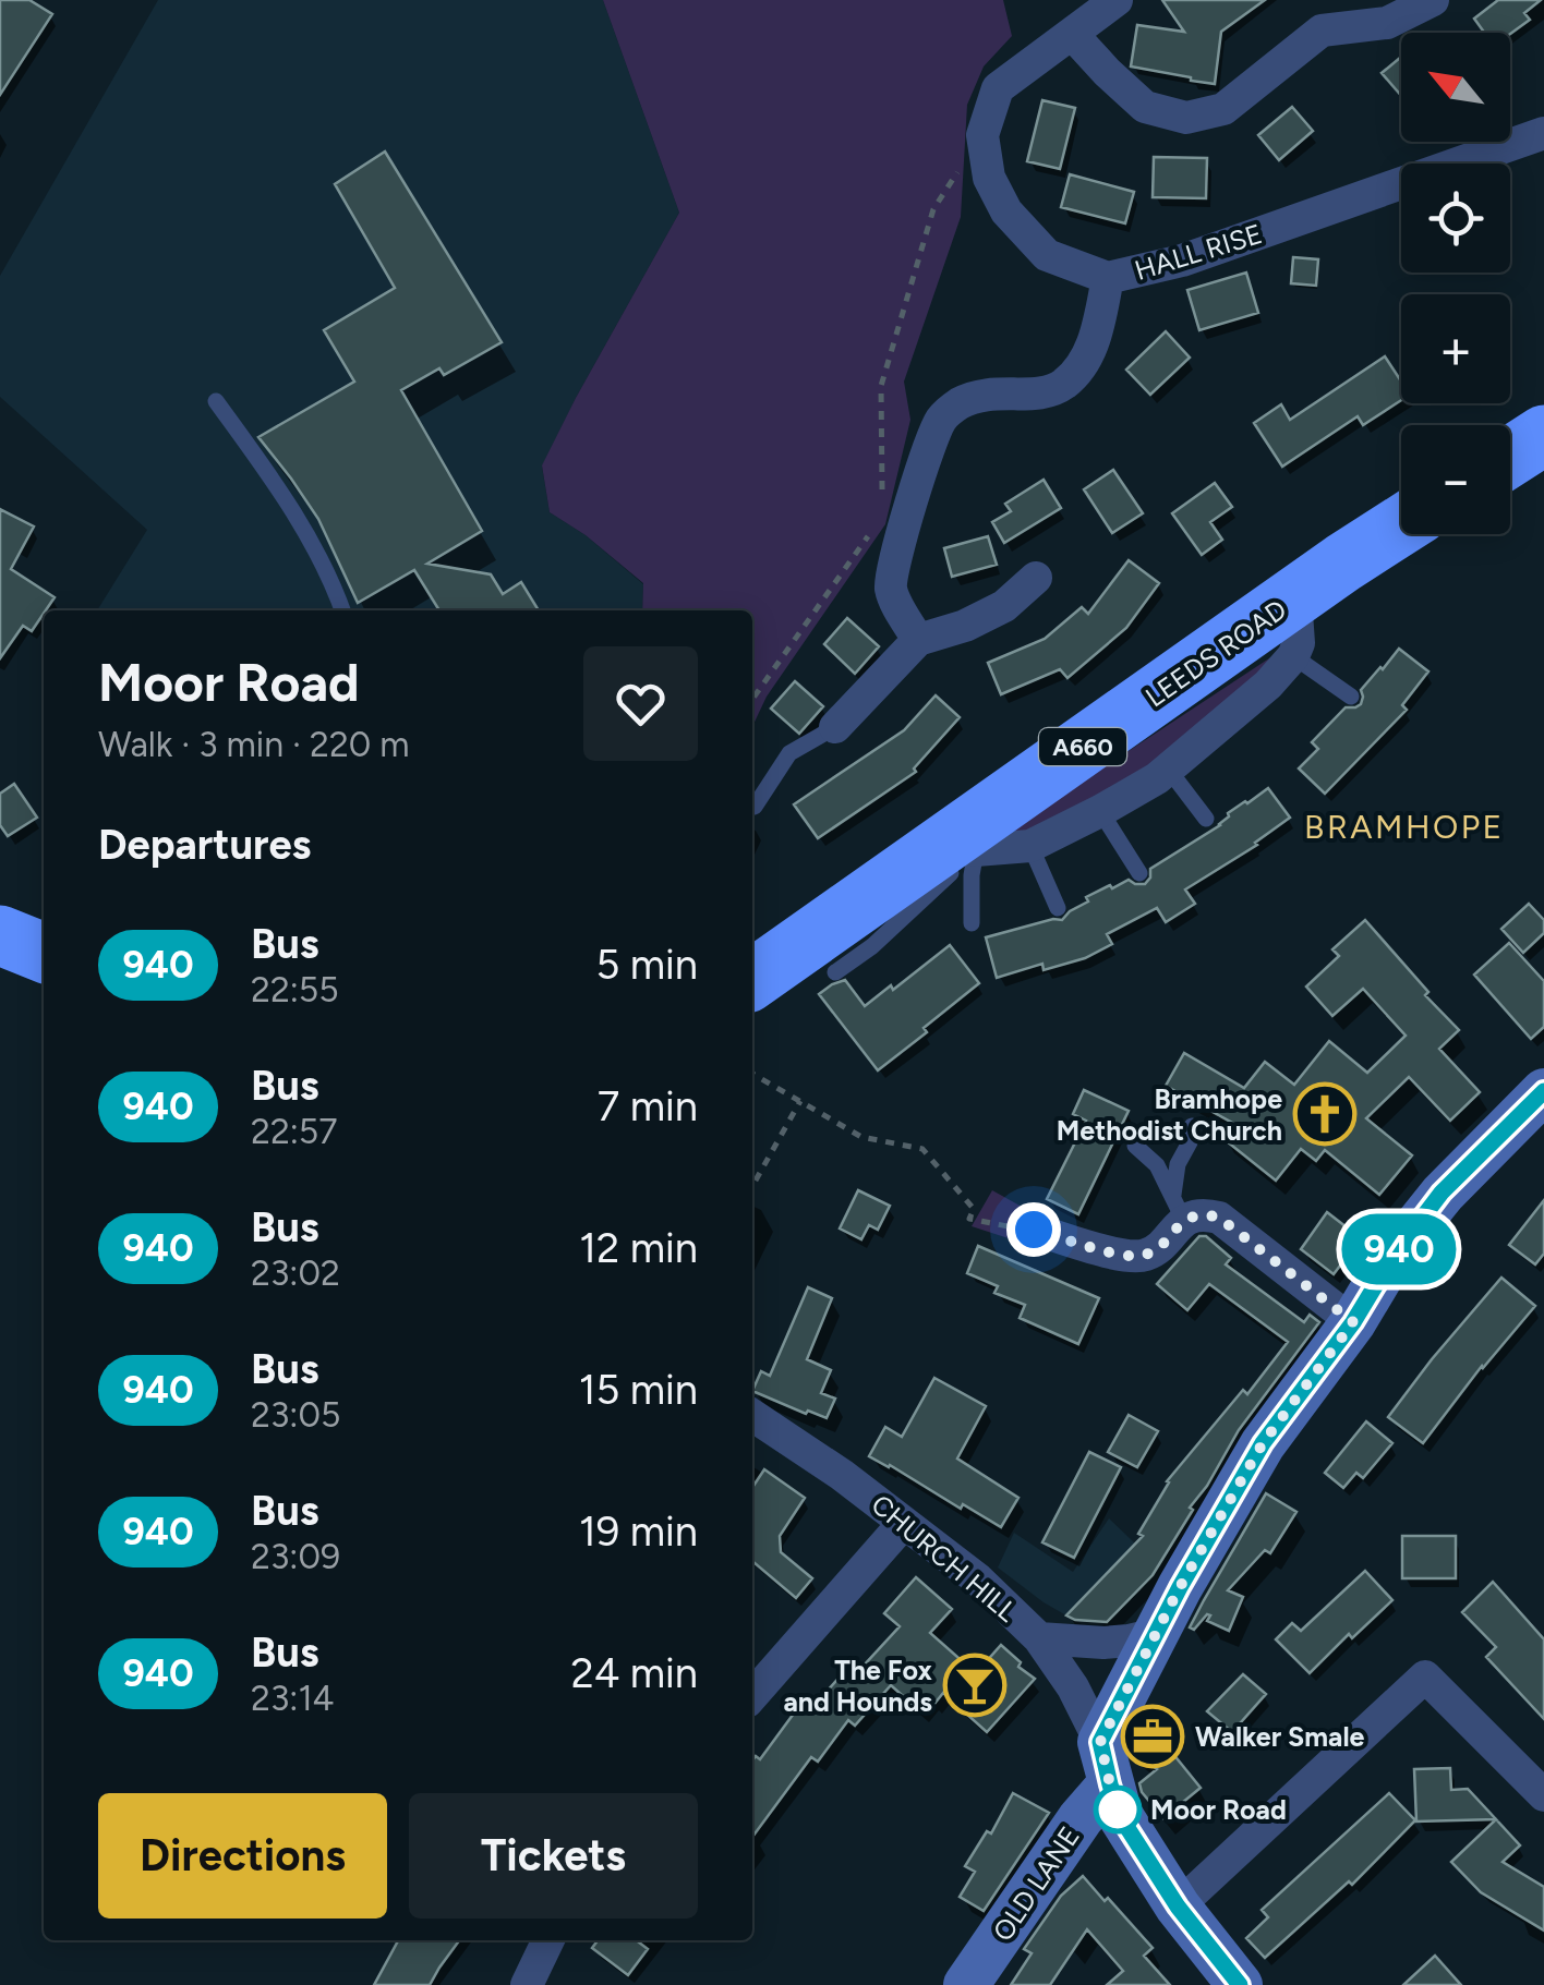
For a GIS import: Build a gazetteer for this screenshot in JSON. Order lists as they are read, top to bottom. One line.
{"streets":{"highway":["LEEDS ROAD","A660"],"street":["HALL RISE","CHURCH HILL","OLD LANE"]},"crossings":[["CHURCH HILL","OLD LANE"]],"districts":["BRAMHOPE"],"places":{"church":["Bramhope Methodist Church"],"bar":["The Fox and Hounds"],"office":["Walker Smale"],"other":["Moor Road"]},"lines":["bus line 940"],"north":"top left","page":{"on_map":"940","map_buttons":["+","−"],"heading":[["Moor Road","Walk · 3 min · 220 m"],"Departures"],"list":[{"mark":"940","name":"Bus","note":"22:55","value":"5 min"},{"mark":"940","name":"Bus","note":"22:57","value":"7 min"},{"mark":"940","name":"Bus","note":"23:02","value":"12 min"},{"mark":"940","name":"Bus","note":"23:05","value":"15 min"},{"mark":"940","name":"Bus","note":"23:09","value":"19 min"},{"mark":"940","name":"Bus","note":"23:14","value":"24 min"}],"buttons":["Directions","Tickets"]}}
